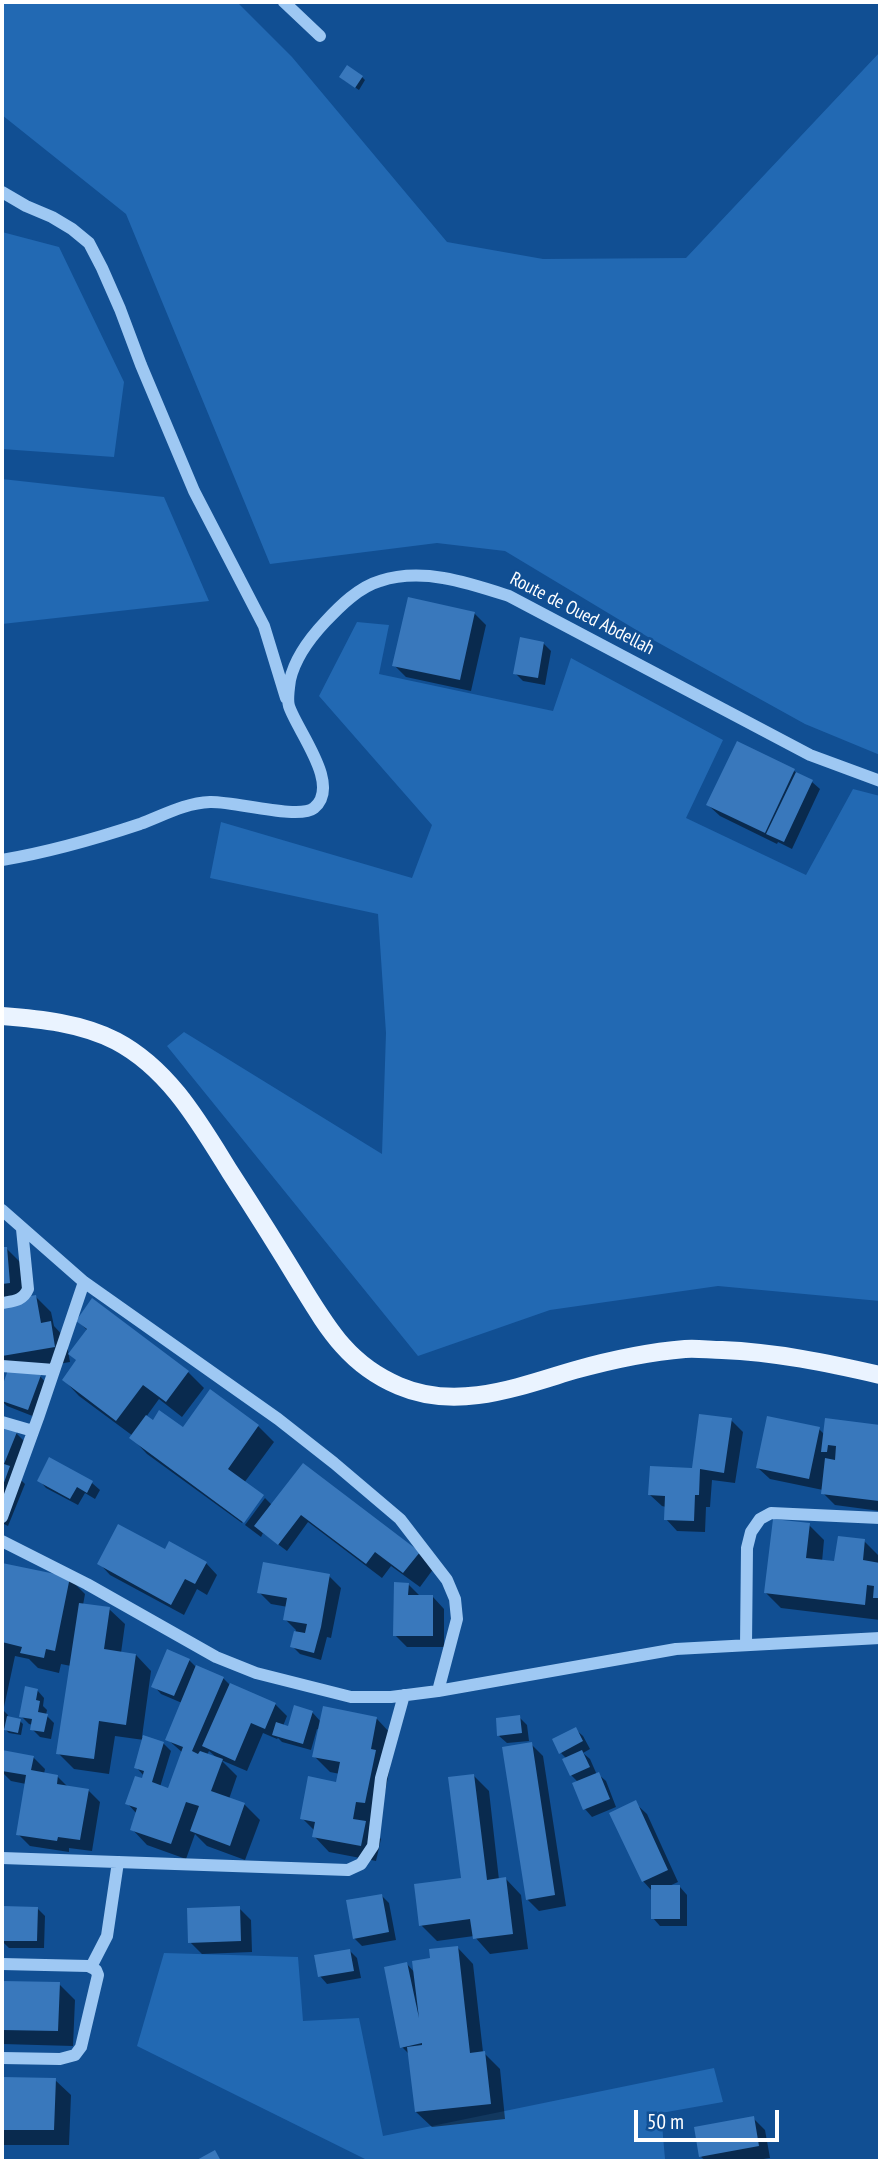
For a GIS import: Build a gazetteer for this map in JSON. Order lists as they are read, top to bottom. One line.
{"streets":{"street":["Route de Oued Abdellah"]},"scale_bar":"50 m"}
